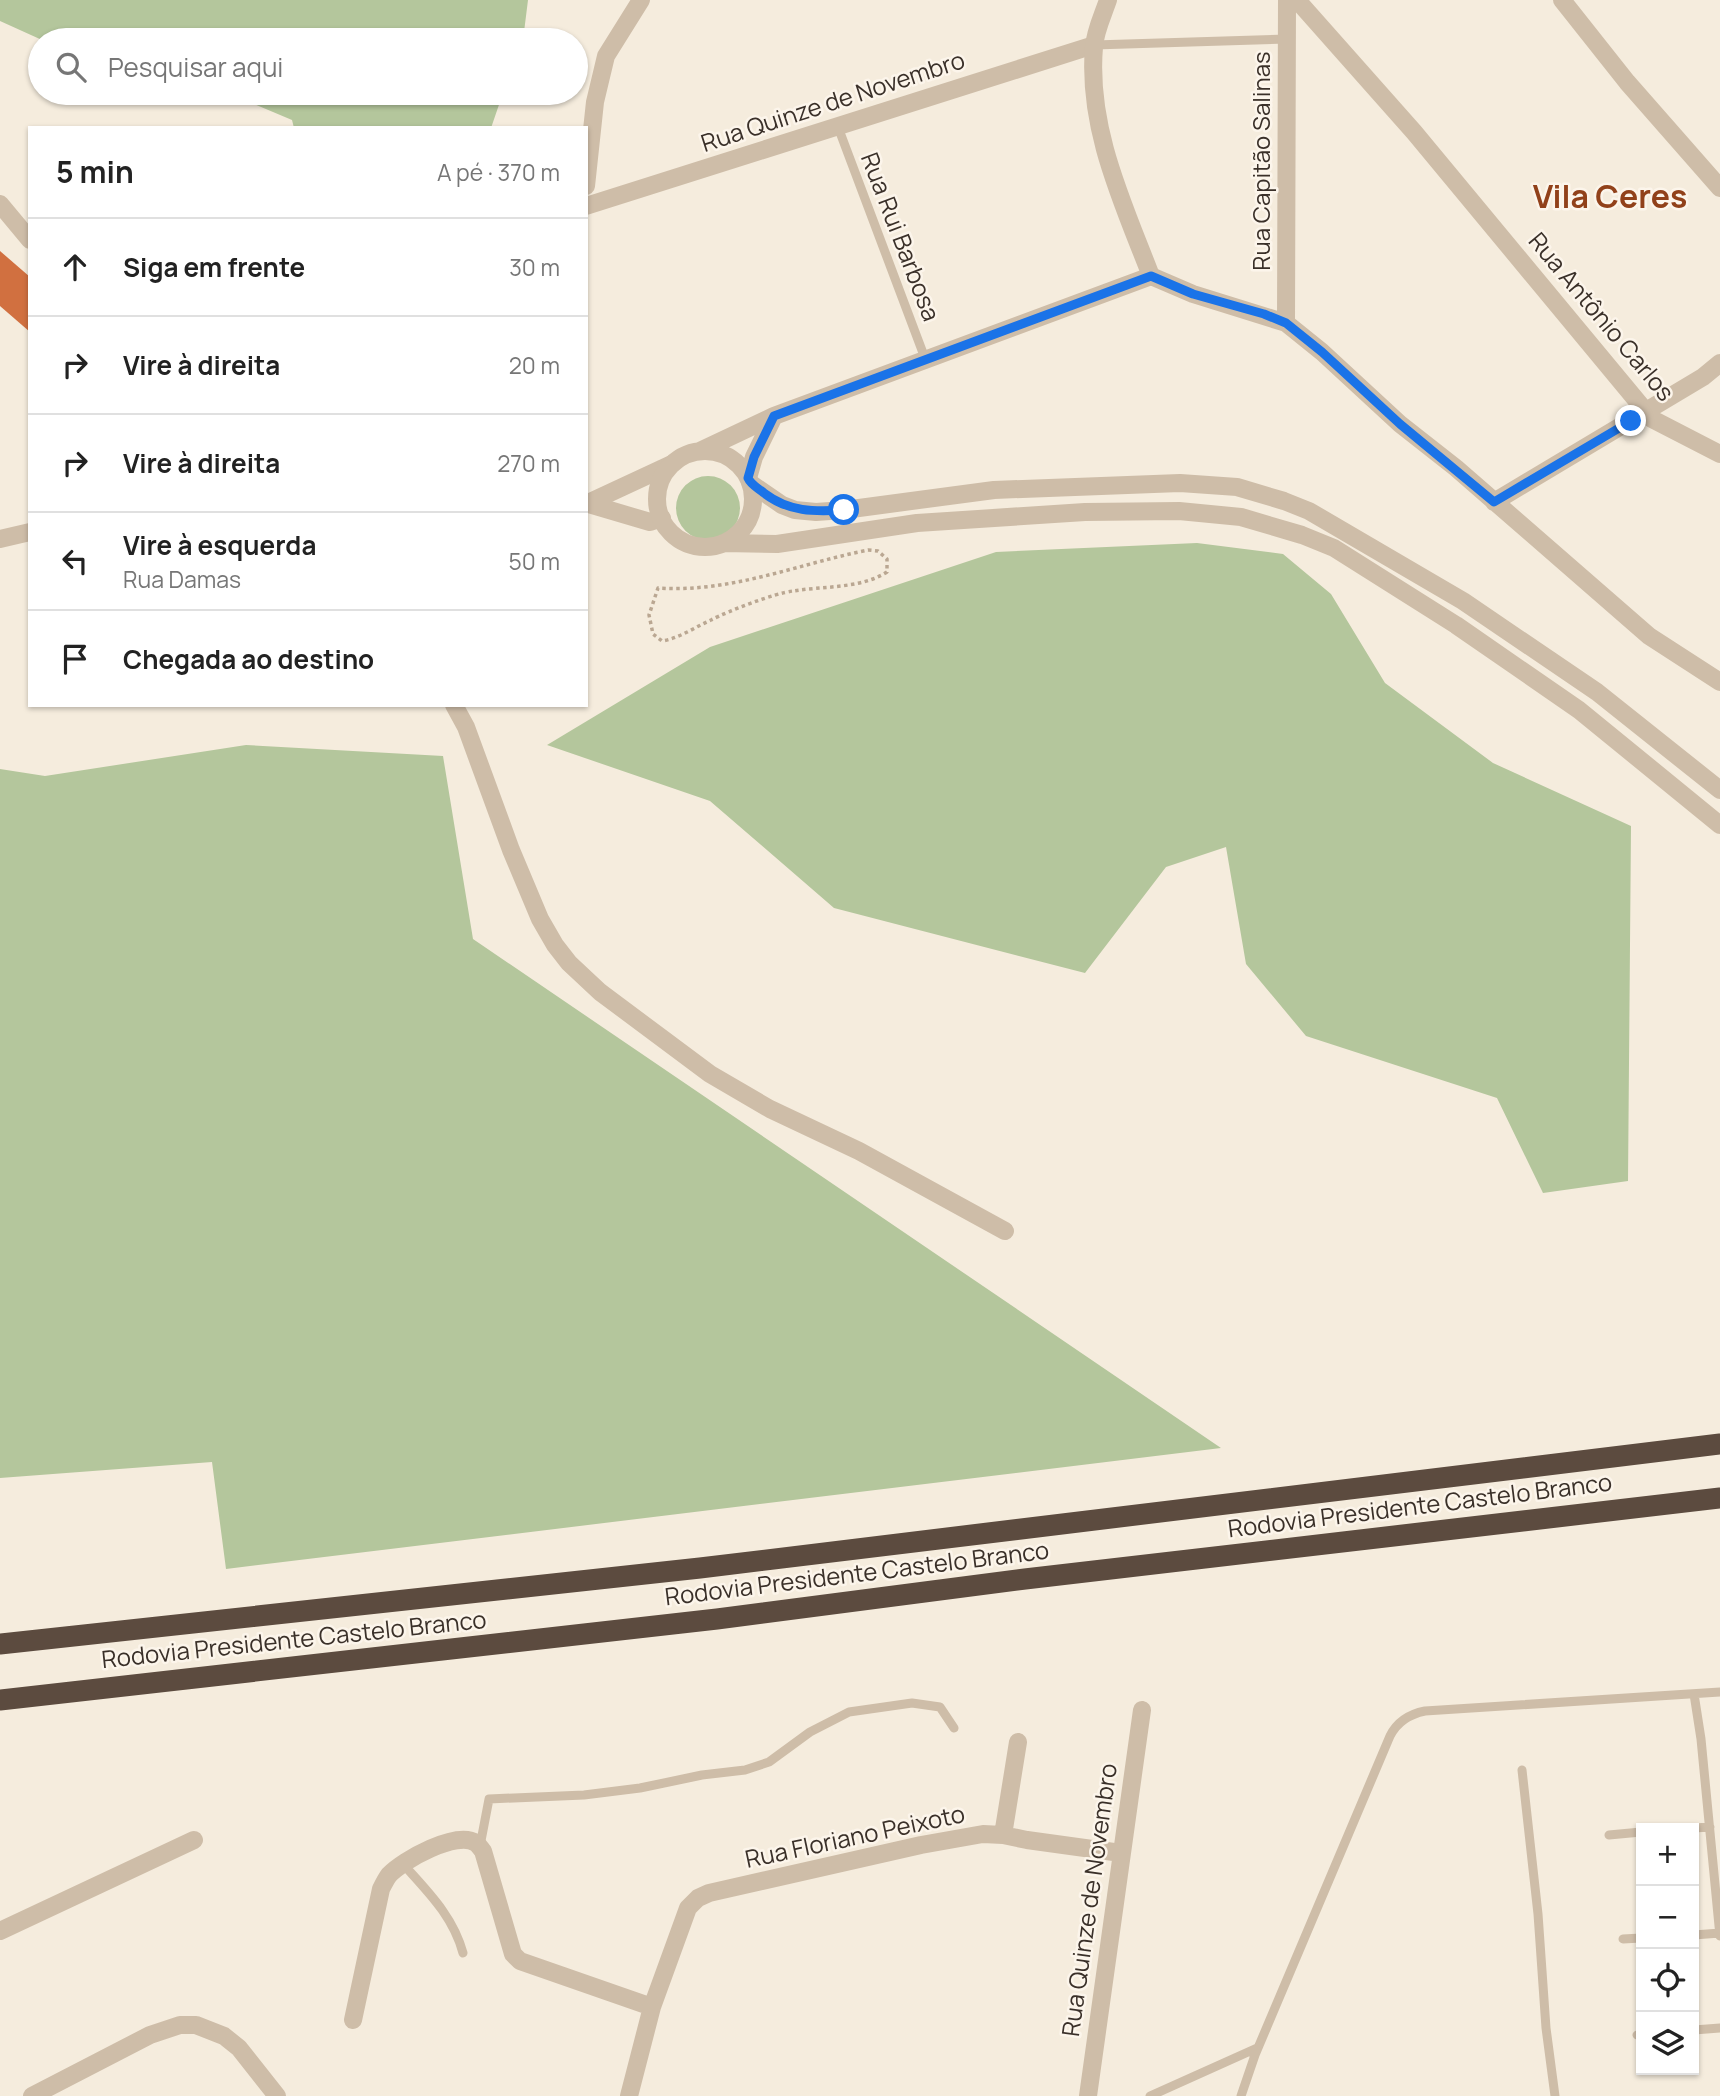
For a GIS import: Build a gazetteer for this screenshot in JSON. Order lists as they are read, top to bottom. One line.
{"streets":{"highway":["Rodovia Presidente Castelo Branco"],"street":["Rua Quinze de Novembro","Rua Capitão Salinas","Rua Antônio Carlos","Rua Floriano Peixoto"],"lane":["Rua Rui Barbosa"]},"crossings":[["Rua Quinze de Novembro","Rua Rui Barbosa"],["Rua Quinze de Novembro","Rua Floriano Peixoto"]],"districts":["Vila Ceres"],"page":{"search":"Pesquisar aqui","heading":["5 min","A pé · 370 m"],"list":[["Siga em frente","30 m"],["Vire à direita","20 m"],["Vire à direita","270 m"],["Vire à esquerda","Rua Damas","50 m"],"Chegada ao destino"],"map_buttons":["+","−"]}}
